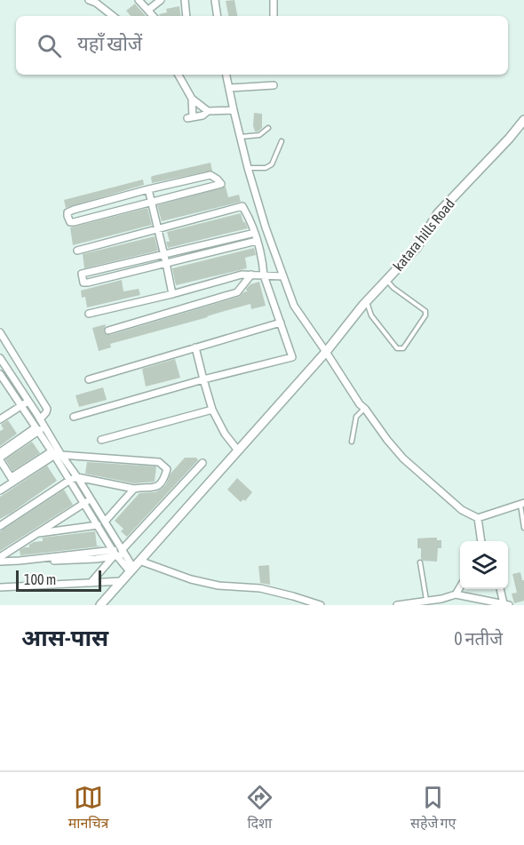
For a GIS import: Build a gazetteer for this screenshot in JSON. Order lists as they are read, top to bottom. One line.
{"streets":{"main road":["katara hills Road"]},"scale_bar":"100 m","page":{"search":"यहाँ खोजें","scale":"100 m","heading":["आस-पास","0 नतीजे"],"nav":["मानचित्र","दिशा","सहेजे गए"]}}
